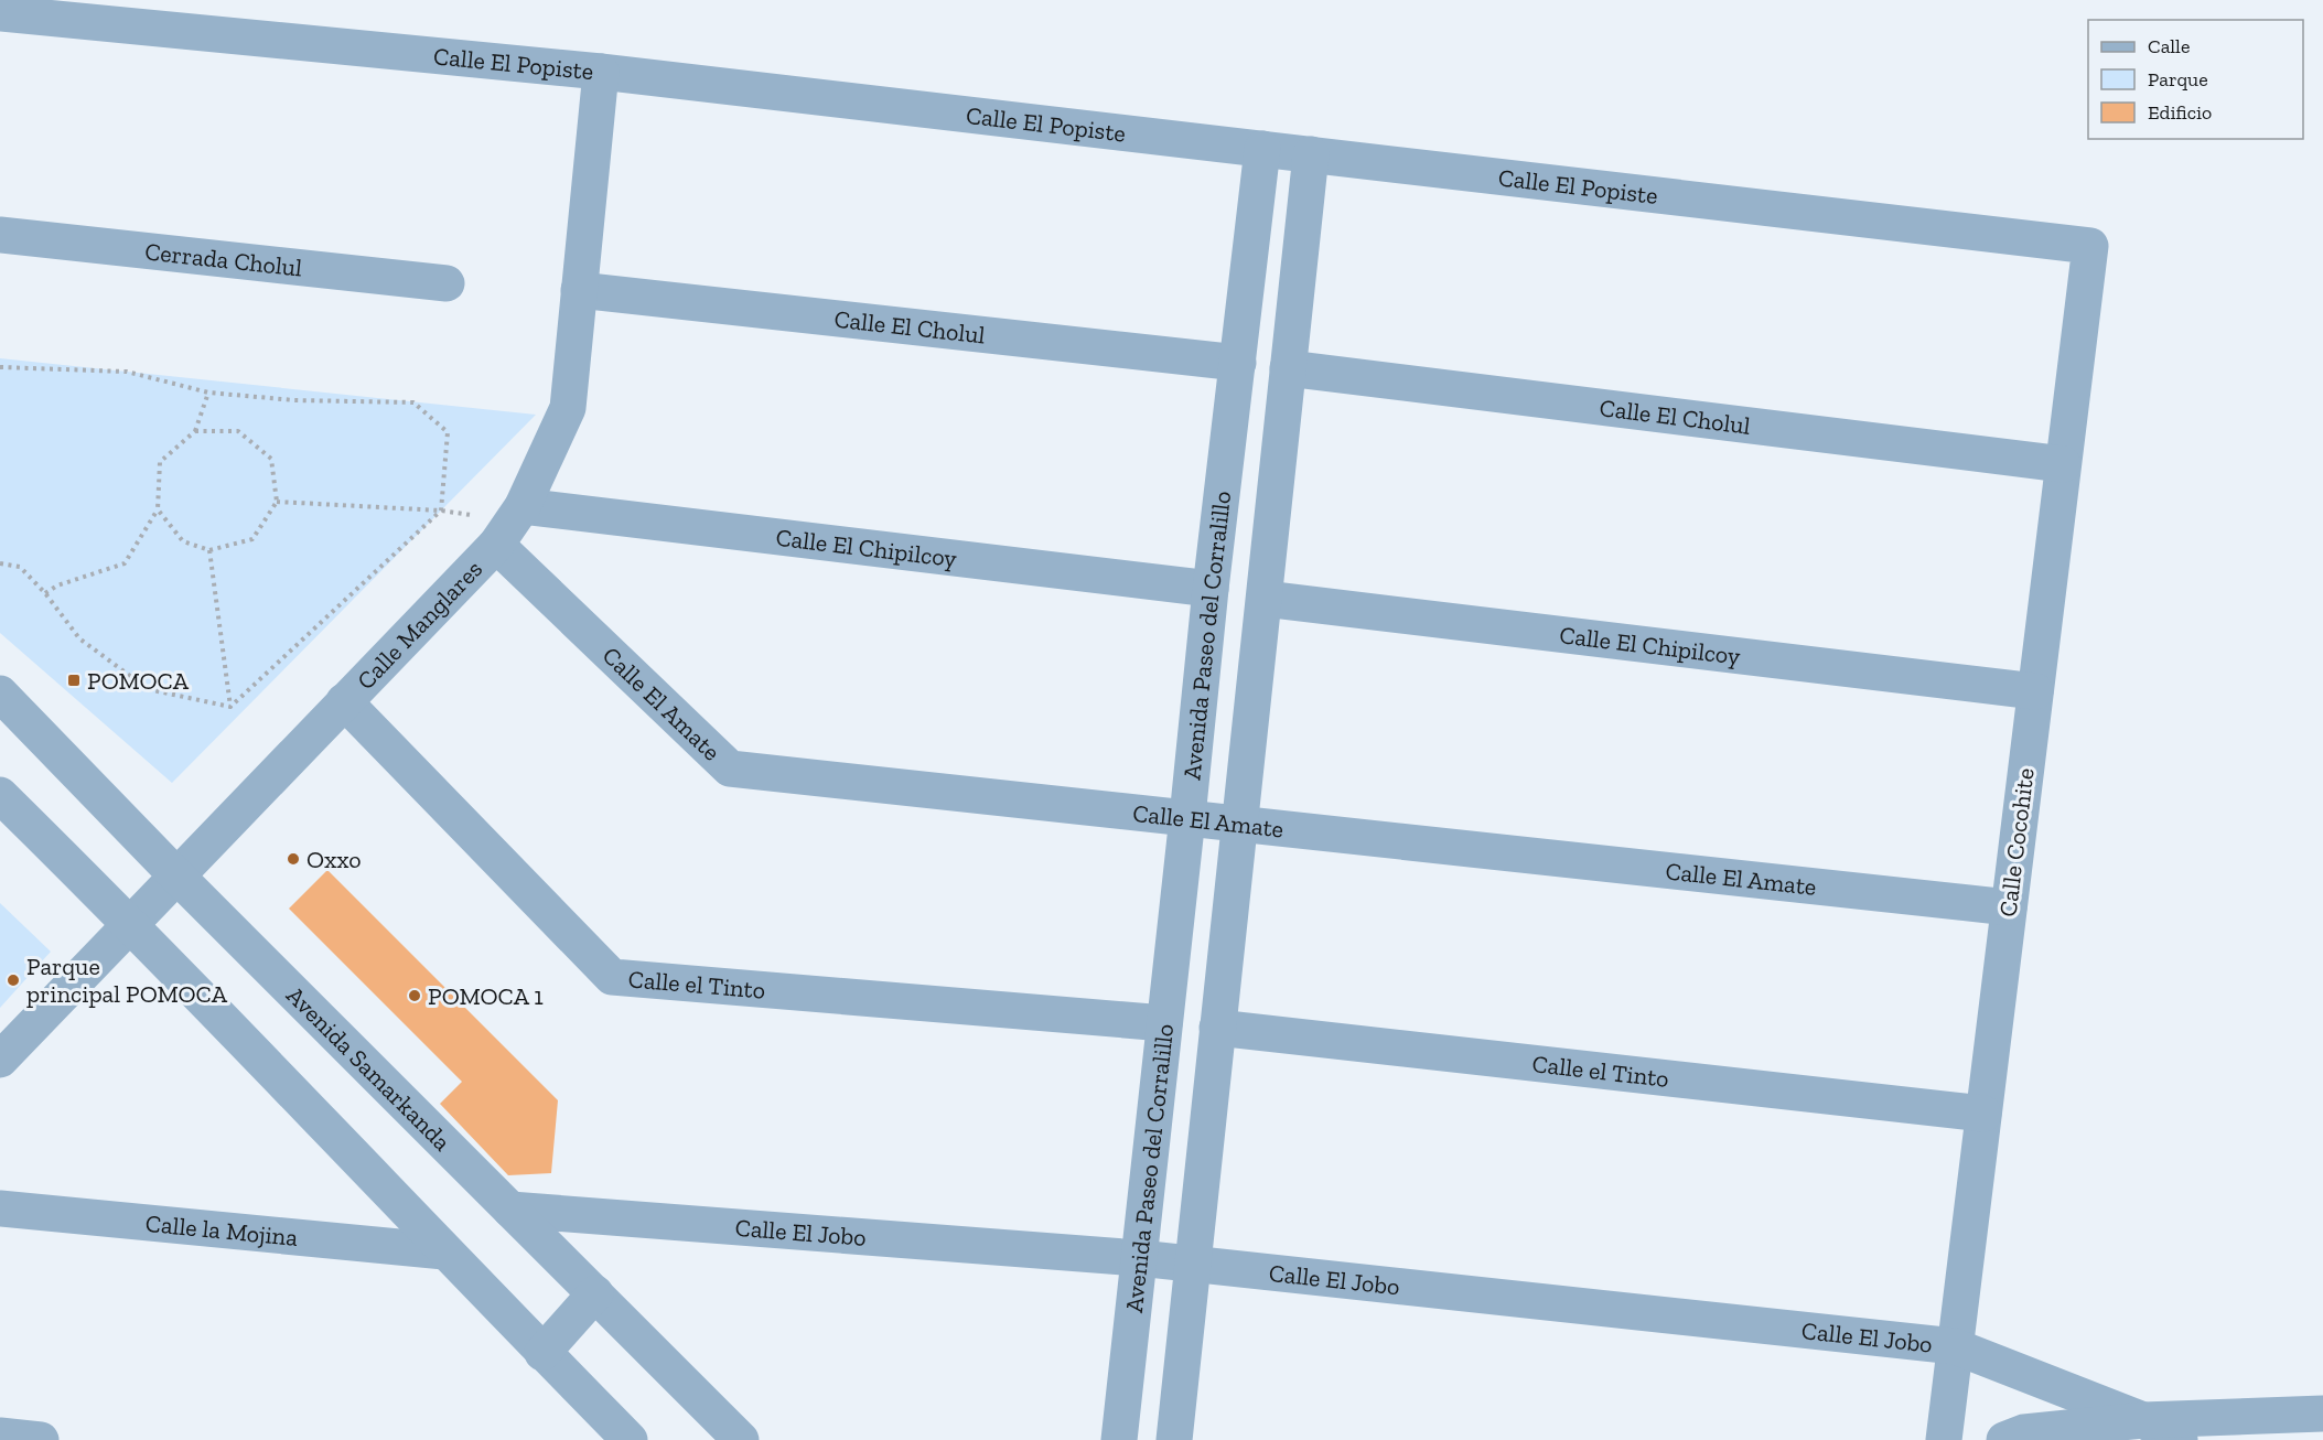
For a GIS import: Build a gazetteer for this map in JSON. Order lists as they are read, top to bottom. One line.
{"streets":{"street":["Calle El Popiste","Cerrada Cholul","Calle El Cholul","Calle El Chipilcoy","Calle Manglares","Avenida Paseo del Corralillo","Calle El Amate","Calle Cocohite","Calle el Tinto","Avenida Samarkanda","Calle la Mojina","Calle El Jobo"]},"crossings":[["Calle El Popiste","Calle Manglares"],["Calle El Popiste","Avenida Paseo del Corralillo"],["Calle El Popiste","Calle Cocohite"],["Calle El Cholul","Calle Manglares"],["Calle El Cholul","Avenida Paseo del Corralillo"],["Calle El Cholul","Calle Cocohite"],["Calle El Chipilcoy","Calle Manglares"],["Calle El Chipilcoy","Avenida Paseo del Corralillo"],["Calle El Chipilcoy","Calle Cocohite"],["Calle Manglares","Calle El Amate"],["Calle Manglares","Calle el Tinto"],["Calle Manglares","Avenida Samarkanda"],["Avenida Paseo del Corralillo","Calle El Amate"],["Avenida Paseo del Corralillo","Calle el Tinto"],["Avenida Paseo del Corralillo","Calle El Jobo"],["Calle El Amate","Calle Cocohite"],["Calle Cocohite","Calle el Tinto"],["Calle Cocohite","Calle El Jobo"],["Avenida Samarkanda","Calle El Jobo"]],"places":{"transit":["POMOCA"],"other":["Oxxo","Parque principal POMOCA","POMOCA 1"]},"legend":["Calle","Parque","Edificio"]}
